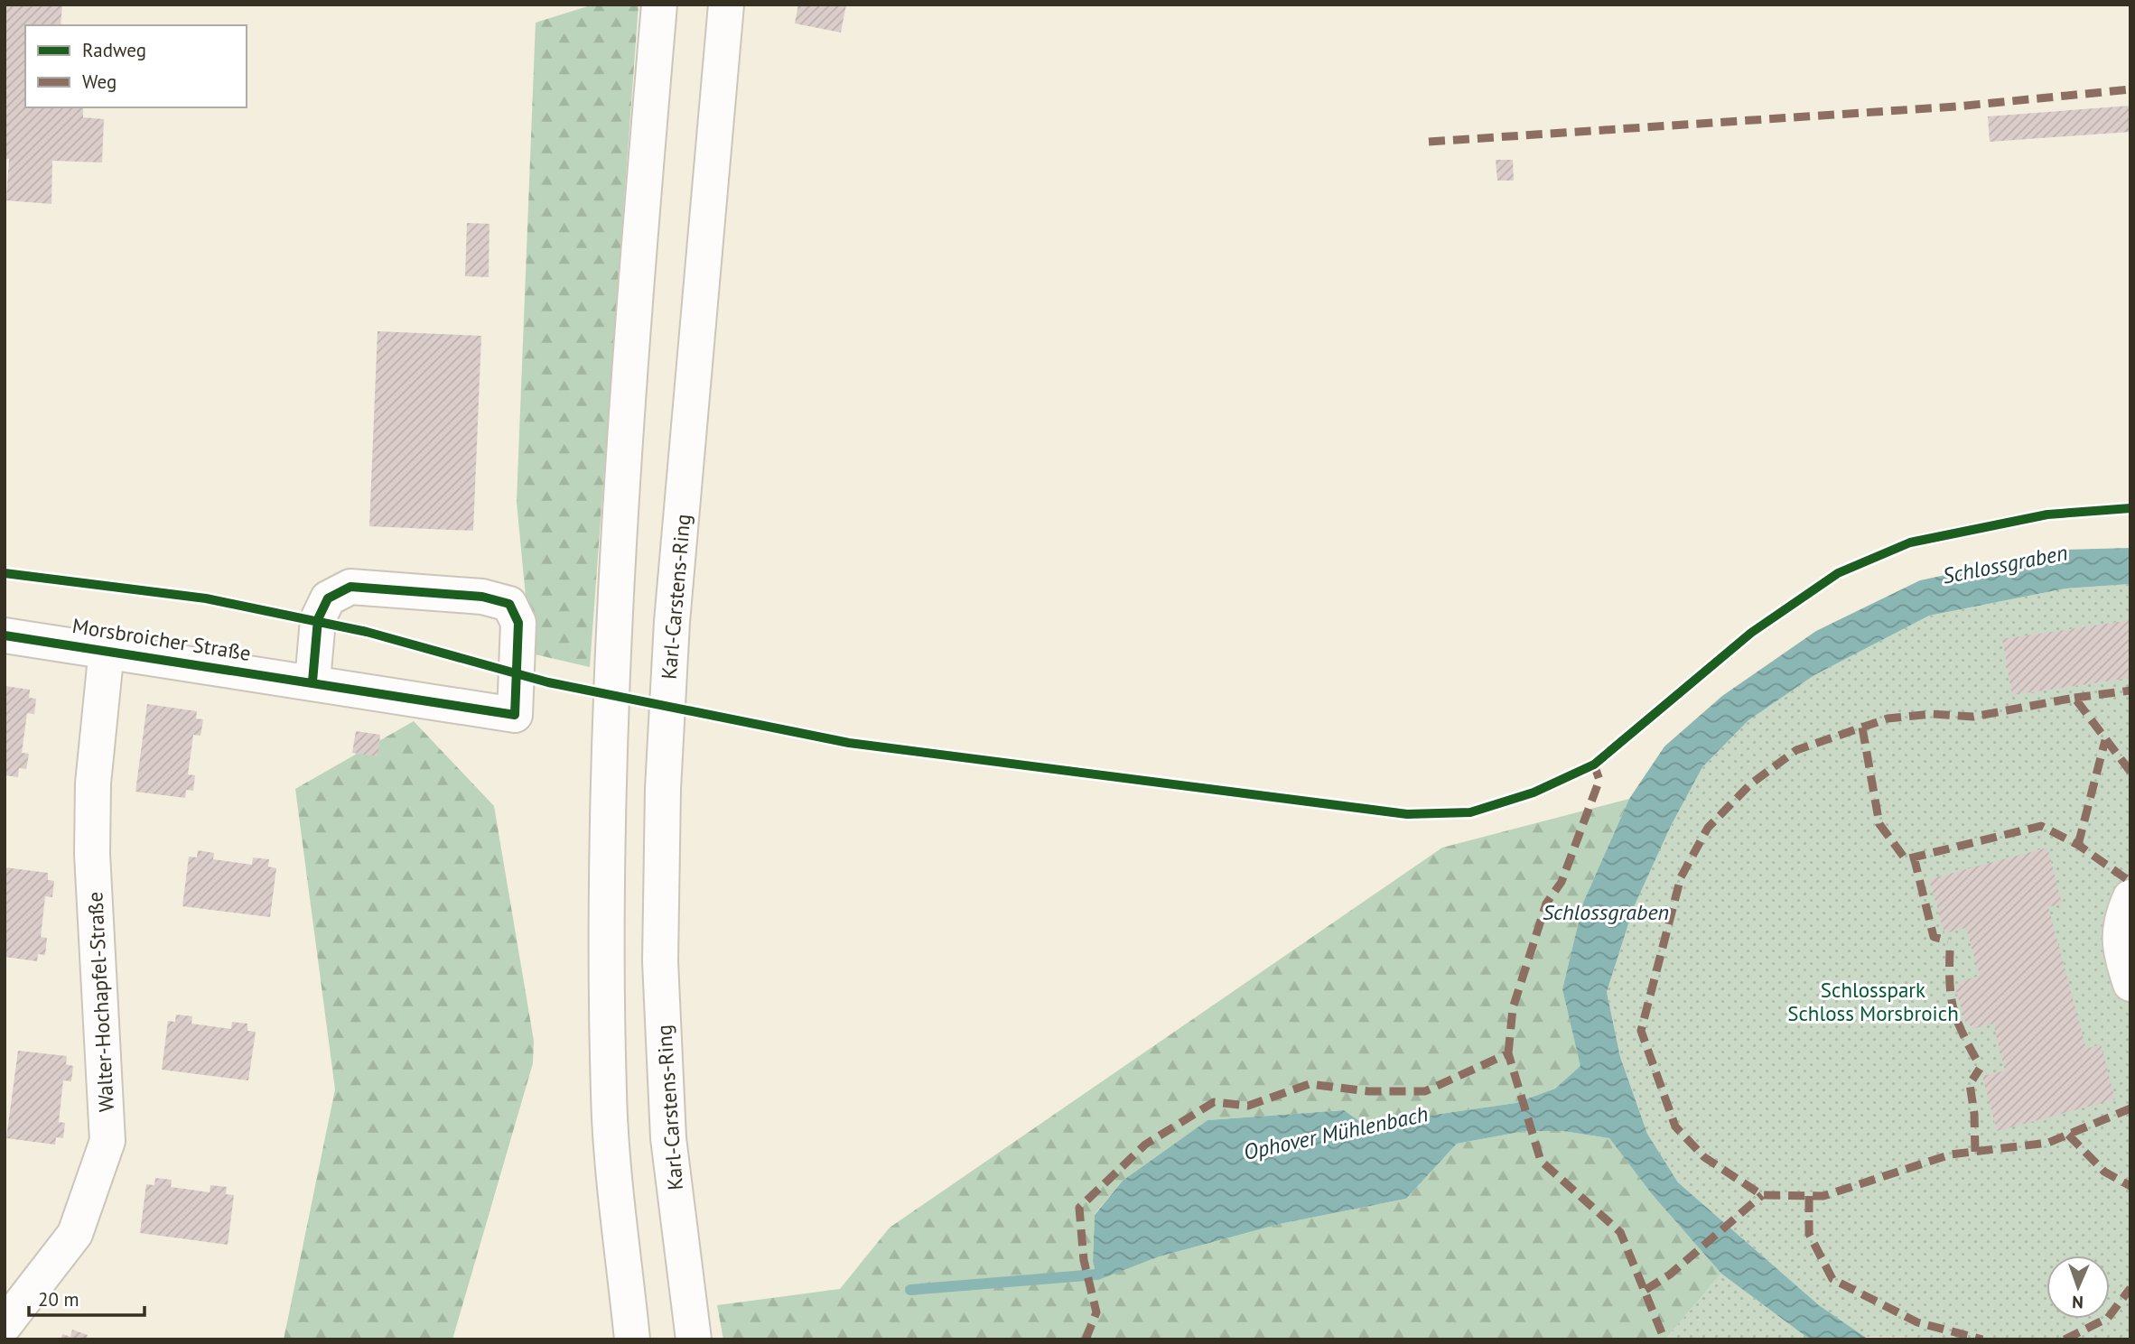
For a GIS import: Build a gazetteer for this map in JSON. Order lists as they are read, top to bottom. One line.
{"streets":{"main road":["Karl-Carstens-Ring","Morsbroicher Straße","Walter-Hochapfel-Straße"]},"crossings":[["Morsbroicher Straße","Walter-Hochapfel-Straße"]],"water":["Schlossgraben","Ophover Mühlenbach"],"parks":["Schlosspark Schloss Morsbroich"],"legend":["Radweg","Weg"],"scale_bar":"20 m","north":"bottom"}
